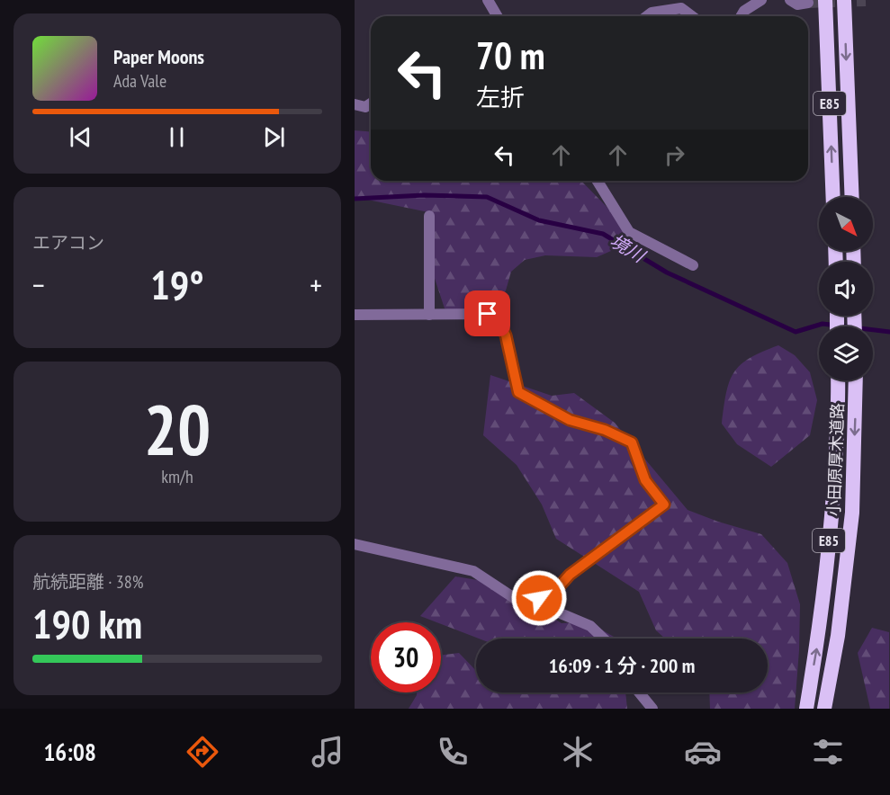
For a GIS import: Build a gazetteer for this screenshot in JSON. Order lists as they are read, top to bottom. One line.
{"streets":{"highway":["E85","小田原厚木道路"]},"water":["境川"],"north":"bottom right","page":{"turn":["70 m","左折"],"song":["Paper Moons","Ada Vale"],"tile":["エアコン",["20","km/h"],["航続距離 · 38%","190 km"]],"heat":["−","19°","+"],"limit":"30","trip":"16:09 · 1 分 · 200 m","tabs":"16:08"}}
